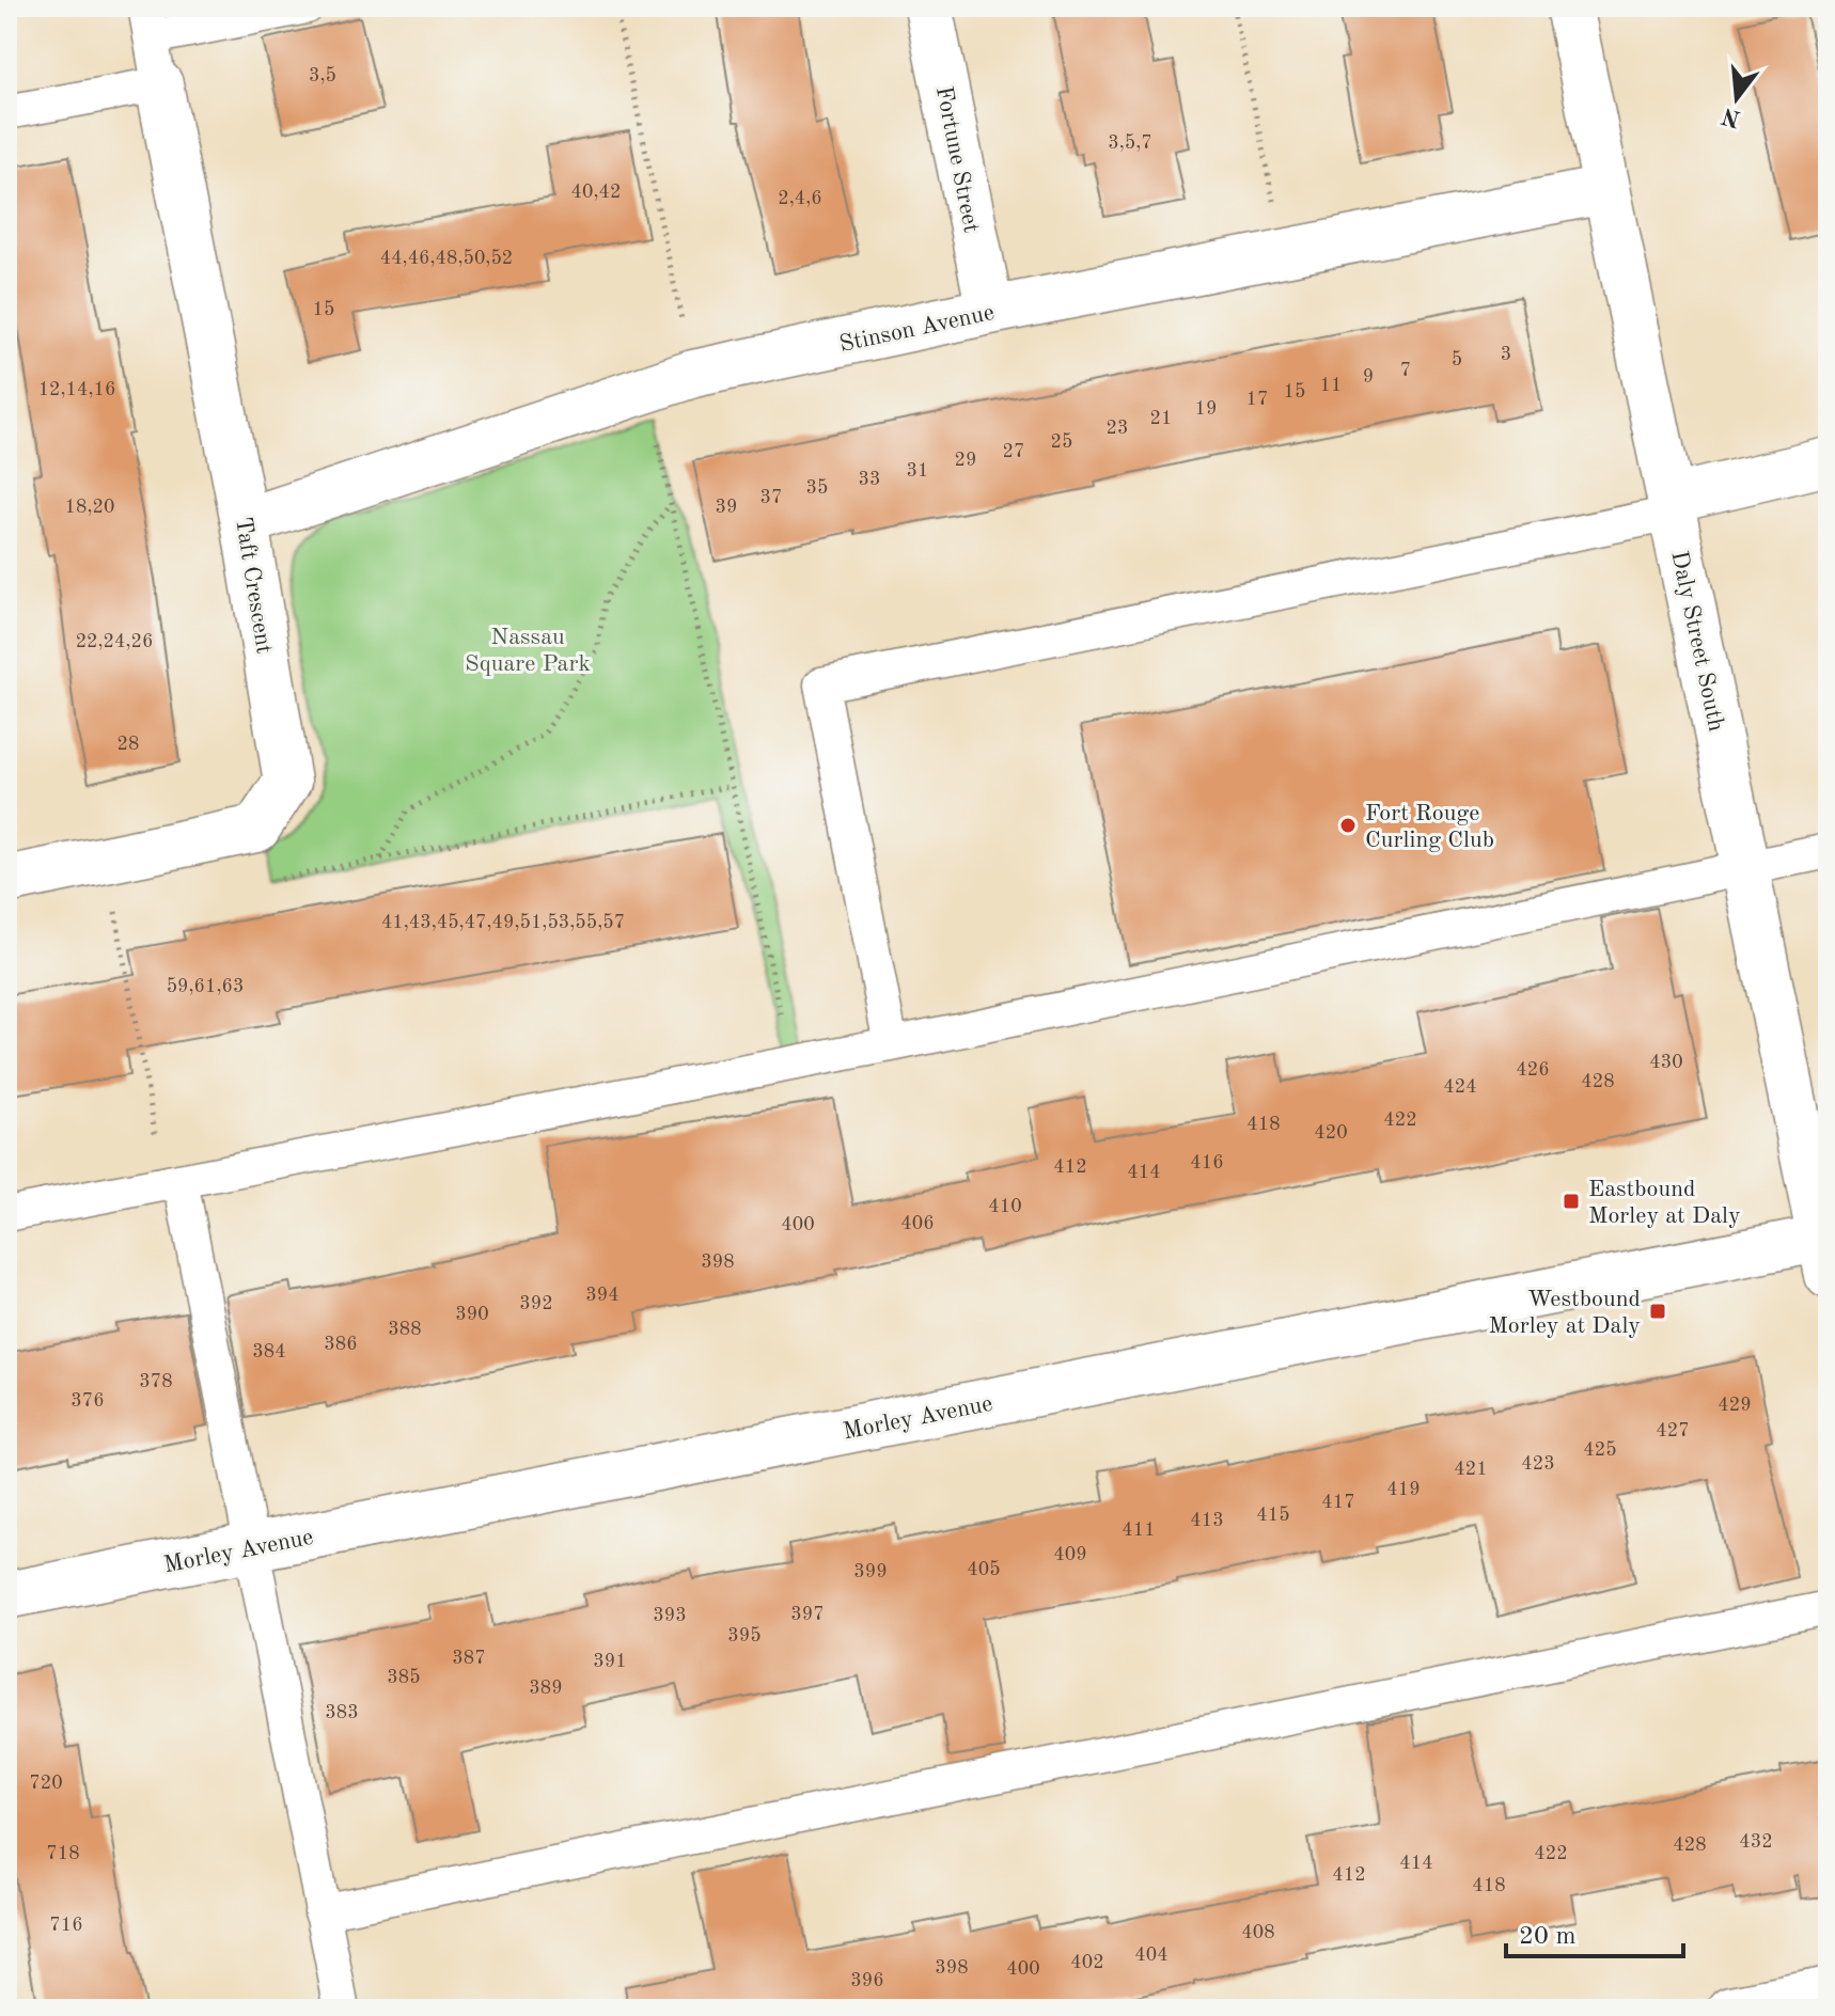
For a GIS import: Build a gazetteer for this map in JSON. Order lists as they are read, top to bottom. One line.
{"streets":{"street":["Fortune Street","Stinson Avenue","Taft Crescent","Daly Street South","Morley Avenue"]},"crossings":[["Fortune Street","Stinson Avenue"],["Stinson Avenue","Taft Crescent"],["Stinson Avenue","Daly Street South"],["Daly Street South","Morley Avenue"]],"parks":["Nassau Square Park"],"places":{"other":["Fort Rouge Curling Club"],"transit":["Eastbound Morley at Daly","Westbound Morley at Daly"]},"house_numbers":["3,5","3,5,7","40,42","2,4,6","44,46,48,50,52","15","3","5","7","9","11","12,14,16","15","17","19","21","23","25","27","29","31","33","35","37","18,20","39","22,24,26","28","41,43,45,47,49,51,53,55,57","59,61,63","430","426","428","424","422","418","420","416","412","414","410","406","400","398","394","392","390","388","386","384","378","376","429","427","425","423","421","419","417","415","413","411","409","405","399","397","393","395","387","391","385","389","383","720","432","428","718","422","414","412","418","716","408","404","402","398","400","396"],"scale_bar":"20 m","north":"bottom"}
